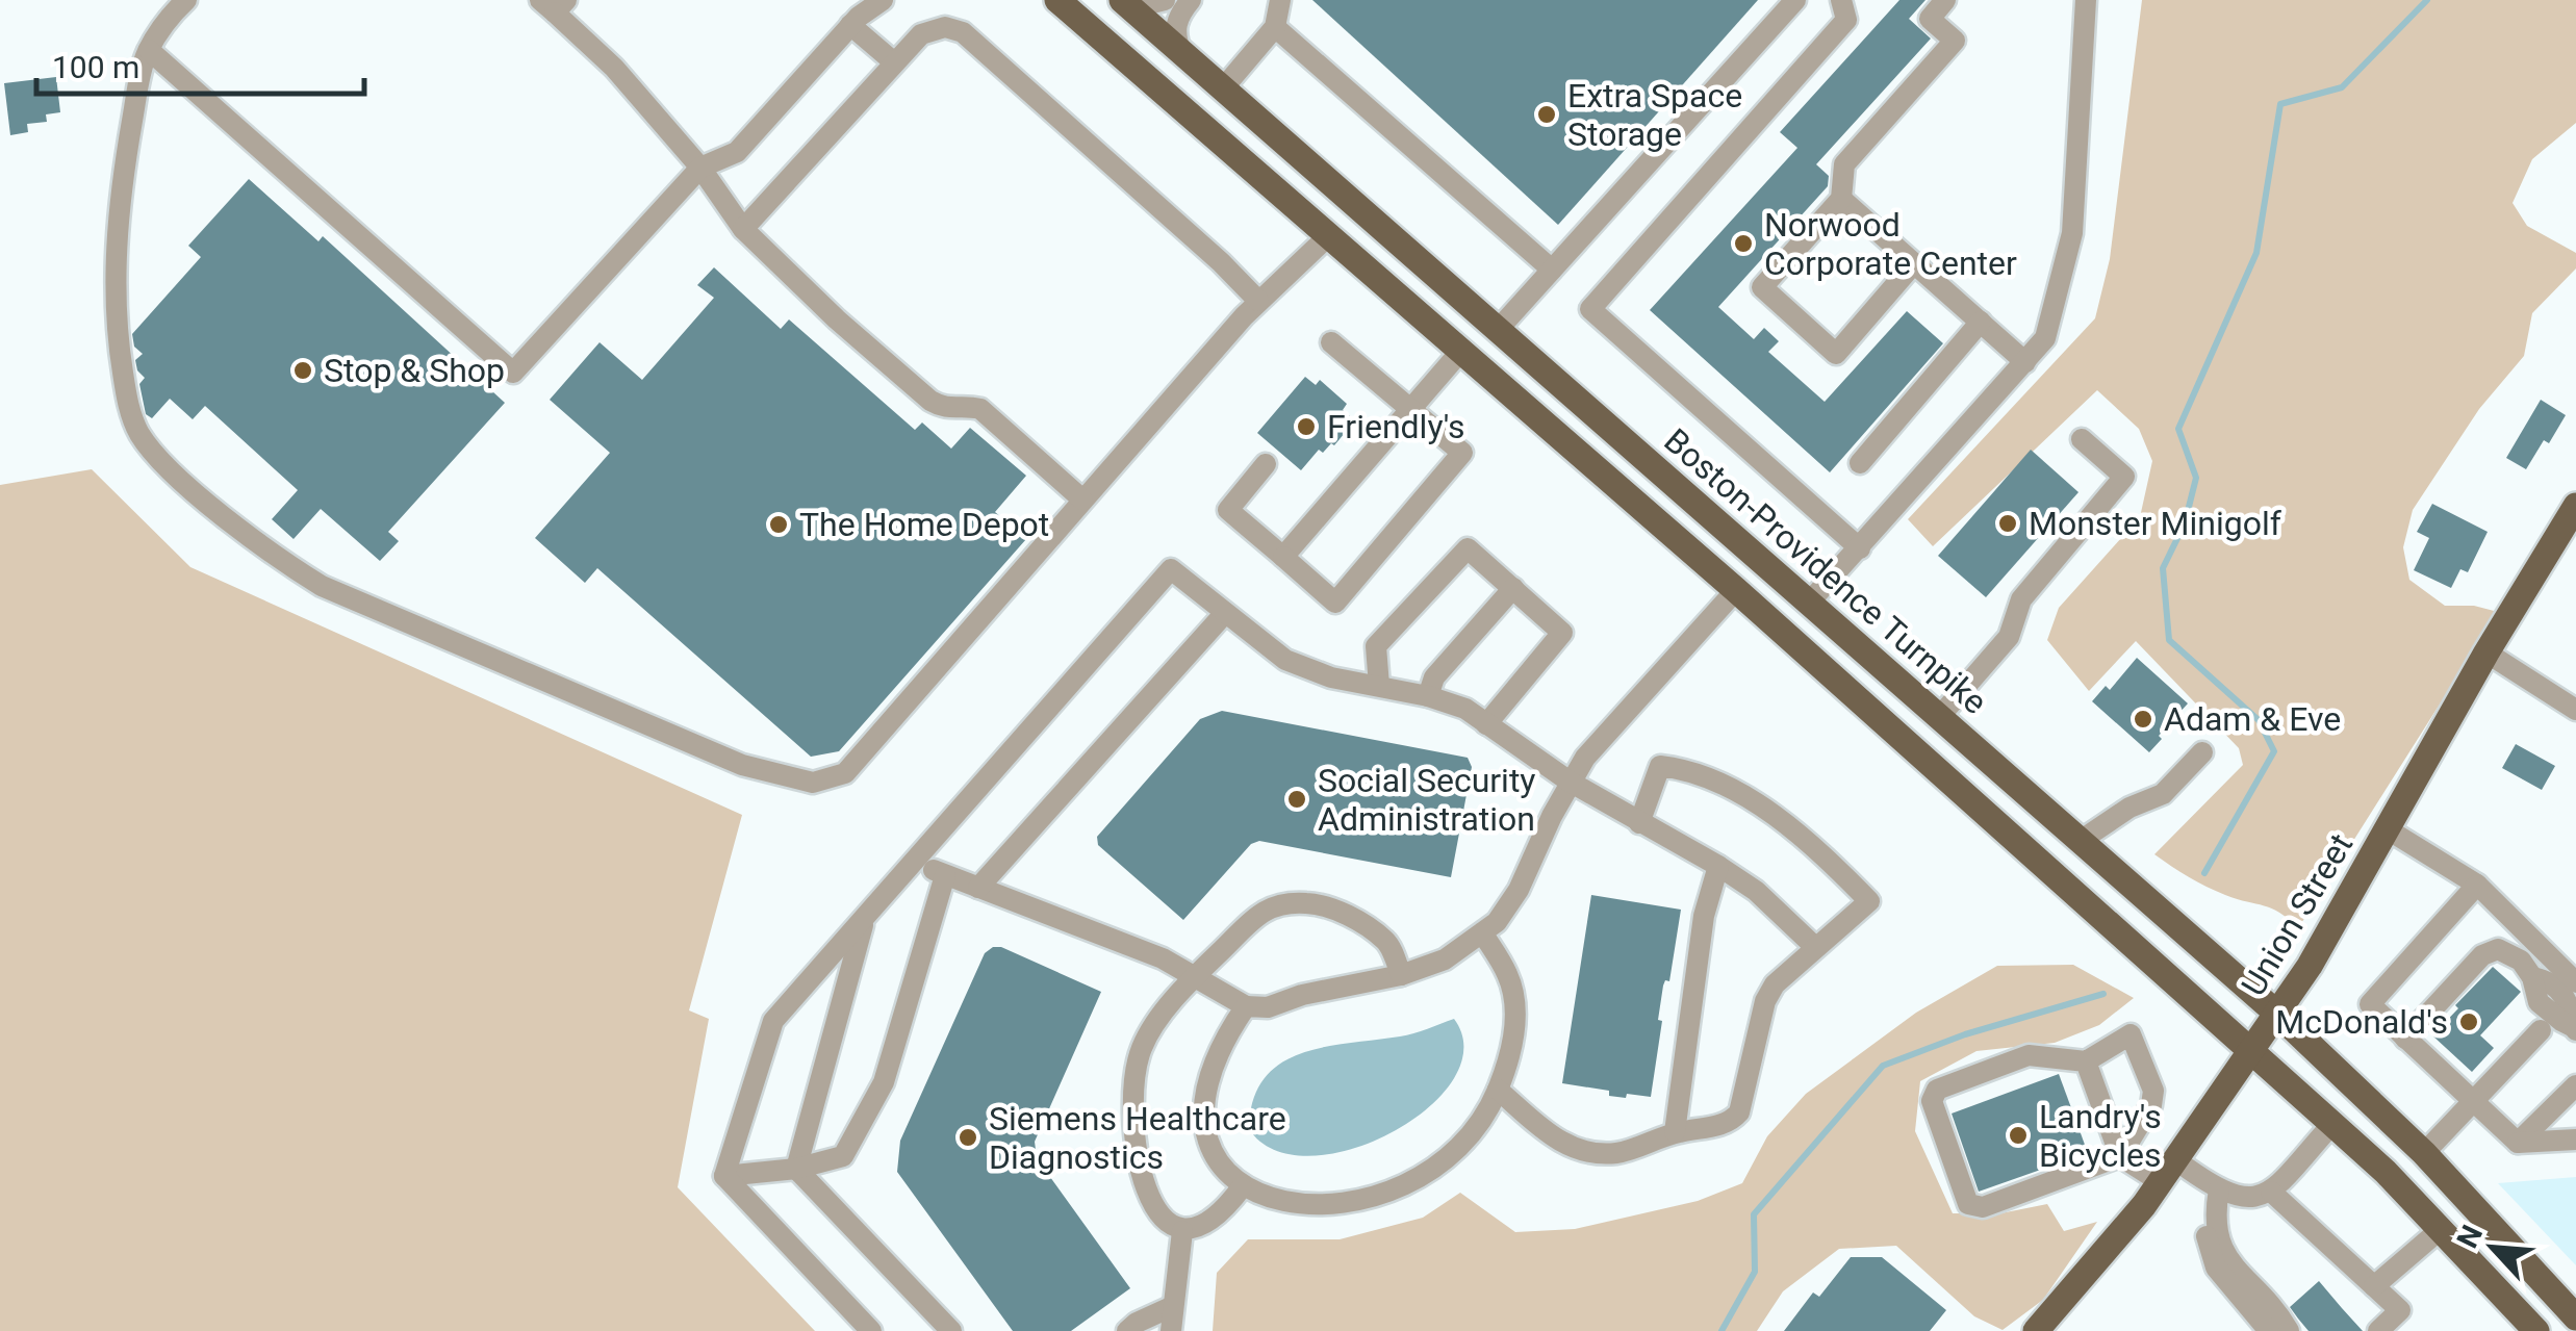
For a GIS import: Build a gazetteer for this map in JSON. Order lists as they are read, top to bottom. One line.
{"streets":{"main road":["Boston-Providence Turnpike","Union Street"]},"crossings":[["Boston-Providence Turnpike","Union Street"]],"places":["Extra Space Storage","Norwood Corporate Center","Stop & Shop","Friendly's","Monster Minigolf","The Home Depot","Adam & Eve","Social Security Administration","McDonald's","Landry's Bicycles","Siemens Healthcare Diagnostics"],"scale_bar":"100 m","north":"top left"}
